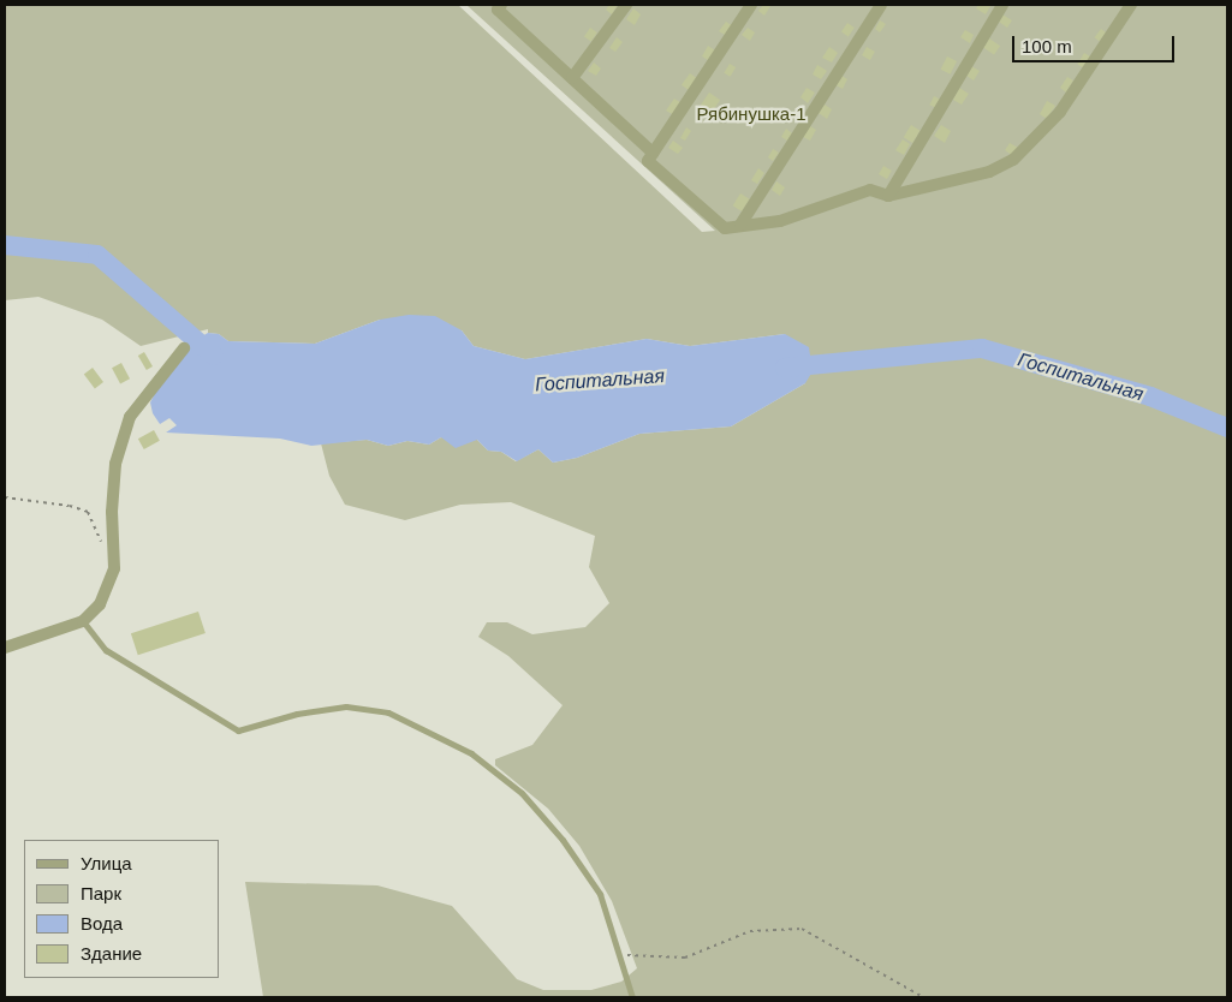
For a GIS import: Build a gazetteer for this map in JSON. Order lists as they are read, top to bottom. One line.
{"water":["Госпитальная"],"parks":["Рябинушка-1"],"legend":["Улица","Парк","Вода","Здание"],"scale_bar":"100 m"}
